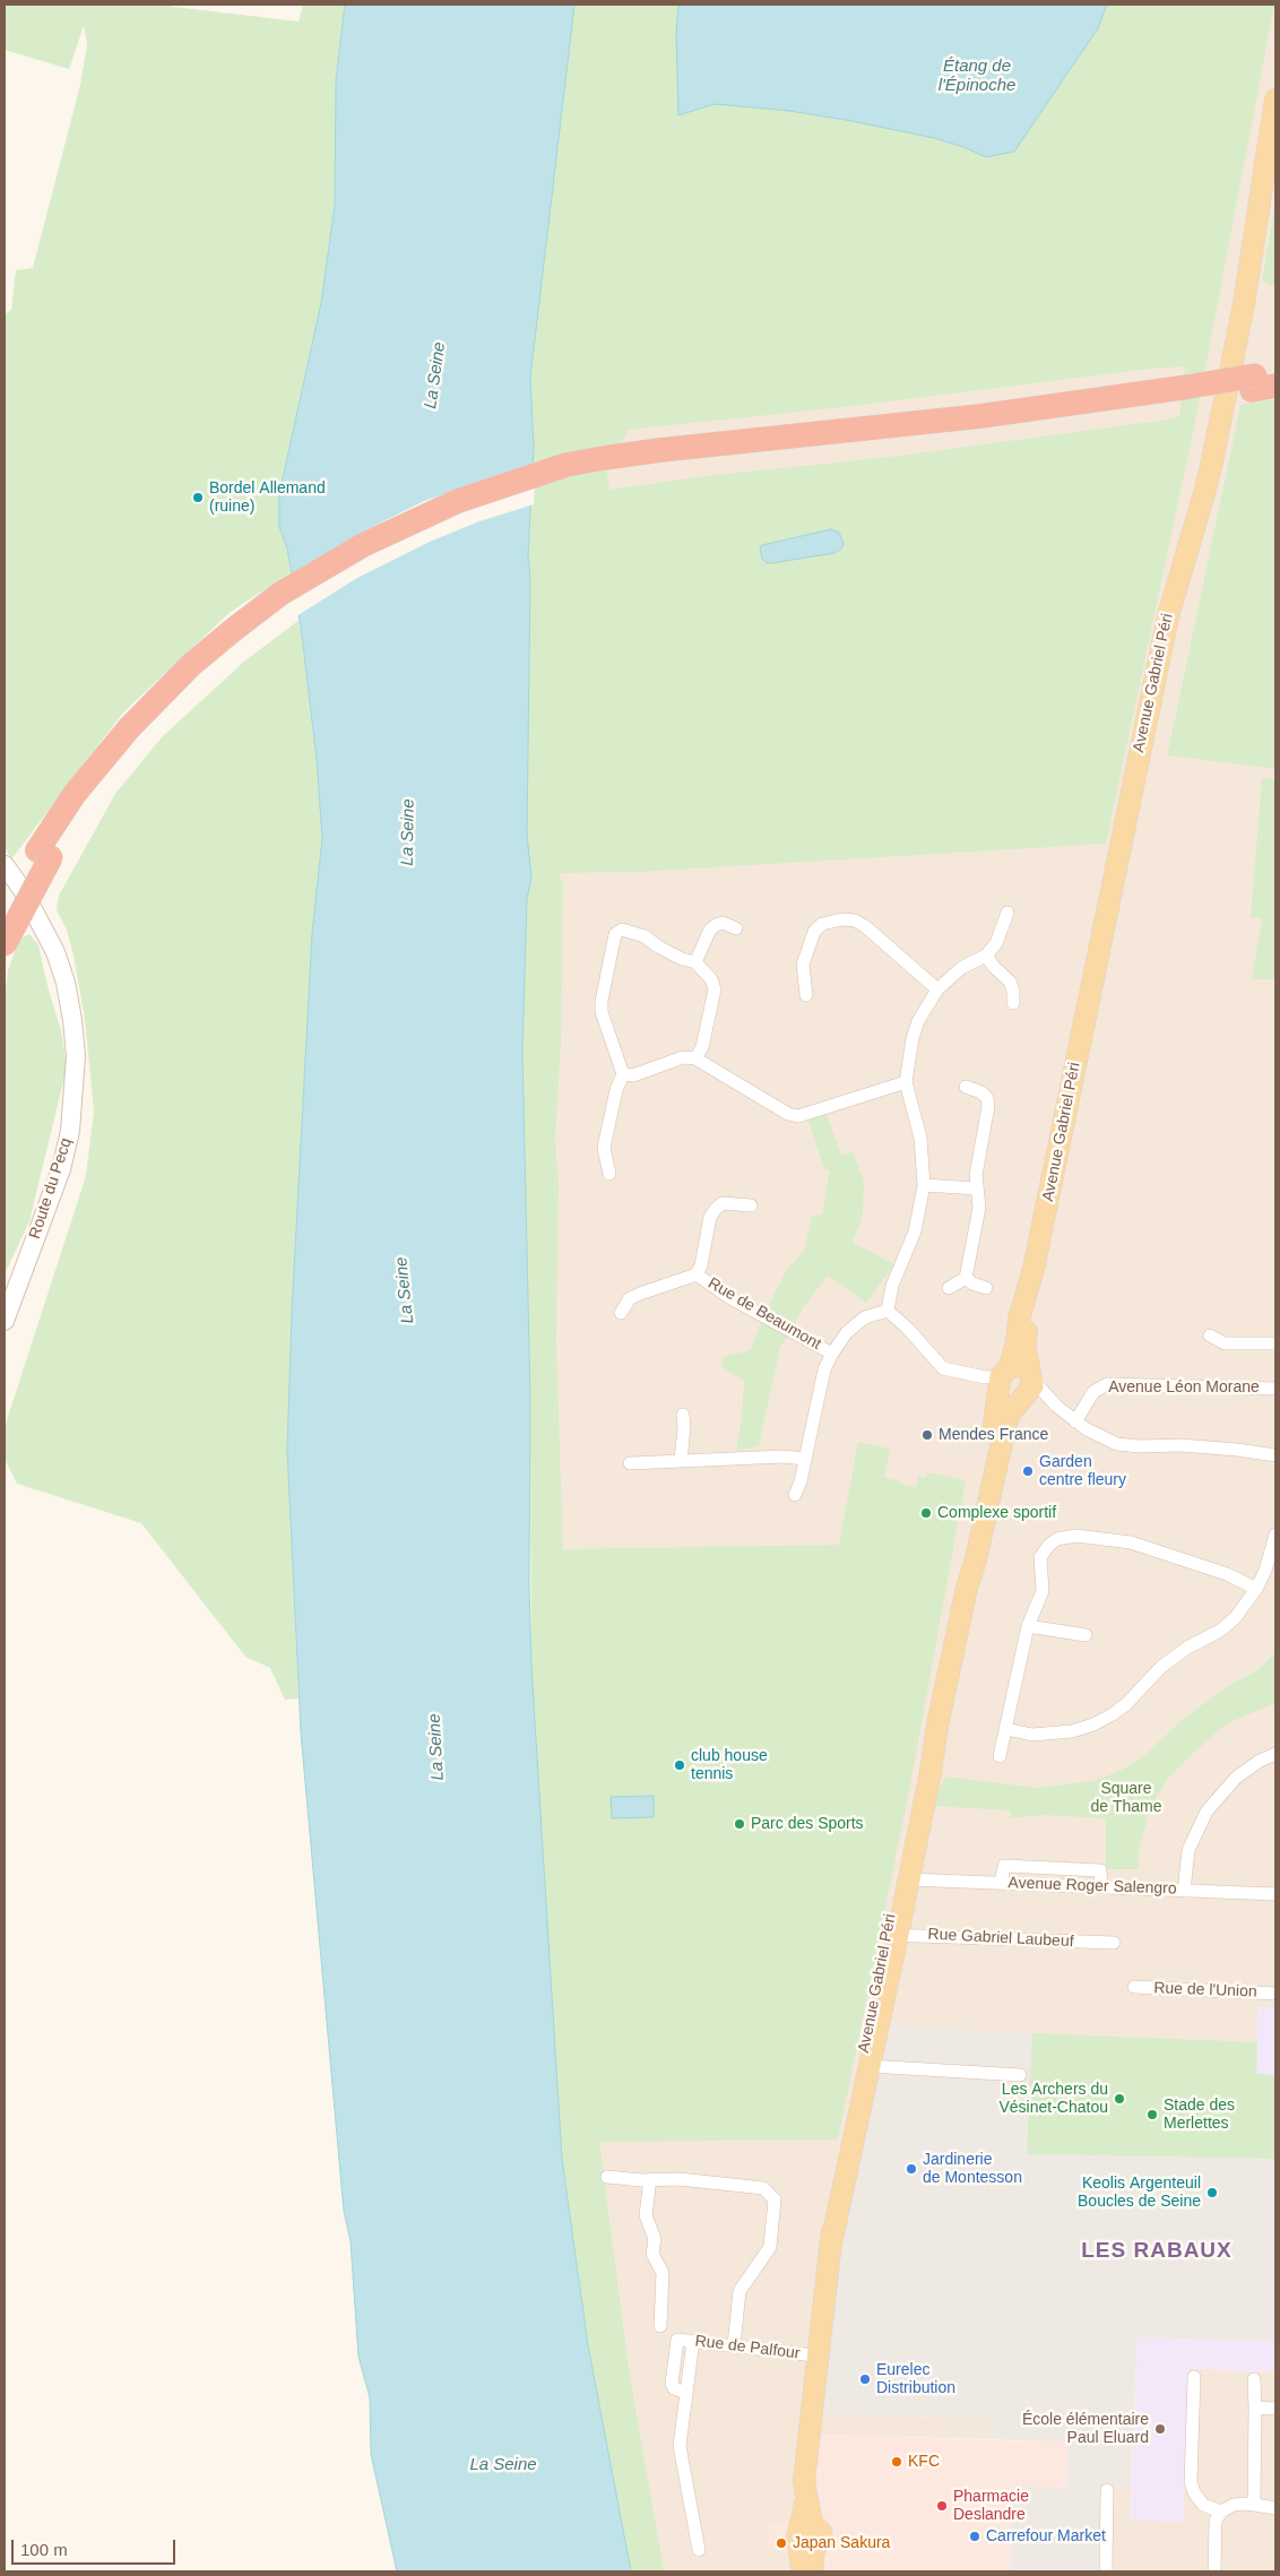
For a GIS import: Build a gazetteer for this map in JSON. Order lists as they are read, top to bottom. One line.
{"streets":{"main road":["Avenue Gabriel Péri","Route du Pecq"],"street":["Rue de Beaumont","Avenue Léon Morane","Avenue Roger Salengro","Rue Gabriel Laubeuf","Rue de l'Union","Rue de Palfour"]},"crossings":[["Avenue Gabriel Péri","Avenue Roger Salengro"],["Avenue Gabriel Péri","Rue Gabriel Laubeuf"],["Avenue Gabriel Péri","Rue de Palfour"]],"districts":["LES RABAUX"],"water":["Étang de l'Épinoche","La Seine"],"parks":["Square de Thame"],"places":["Bordel Allemand (ruine)","Mendes France","Garden centre fleury","Complexe sportif","club house tennis","Parc des Sports","Les Archers du Vésinet-Chatou","Stade des Merlettes","Jardinerie de Montesson","Keolis Argenteuil Boucles de Seine","Eurelec Distribution","École élémentaire Paul Eluard","KFC","Pharmacie Deslandre","Carrefour Market","Japan Sakura"],"scale_bar":"100 m"}
